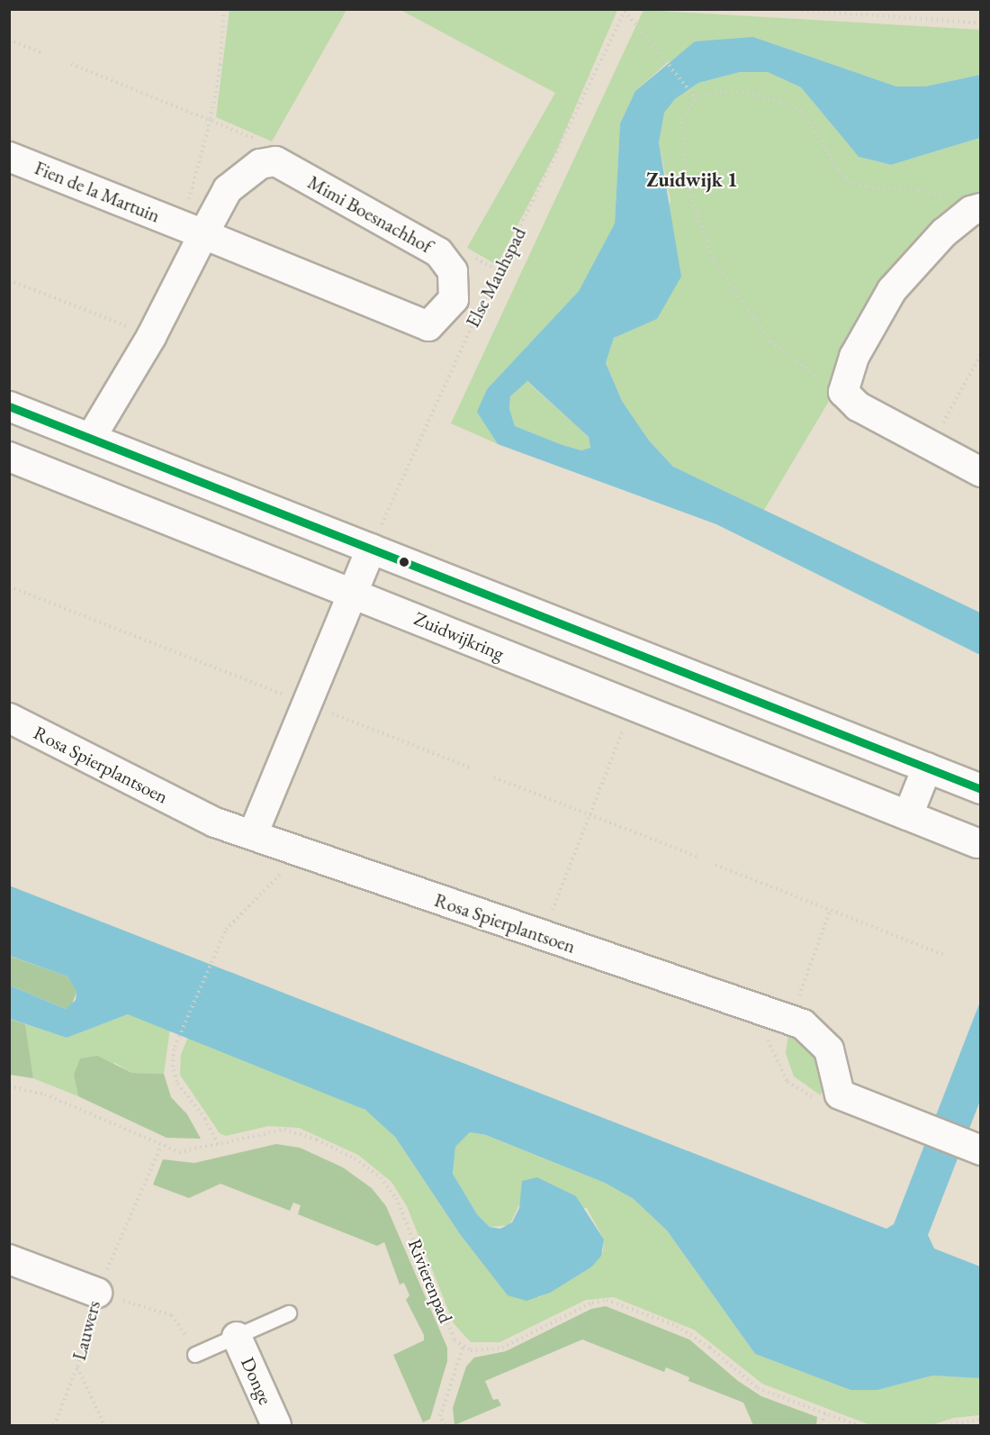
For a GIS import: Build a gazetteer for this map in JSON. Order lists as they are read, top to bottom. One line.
{"streets":{"street":["Fien de la Martuin","Mimi Boesnachhof","Zuidwijkring","Rosa Spierplantsoen","Lauwers","Donge"],"path":["Else Mauhspad","Rivierenpad"]},"crossings":[["Fien de la Martuin","Mimi Boesnachhof"]],"districts":["Zuidwijk 1"]}
